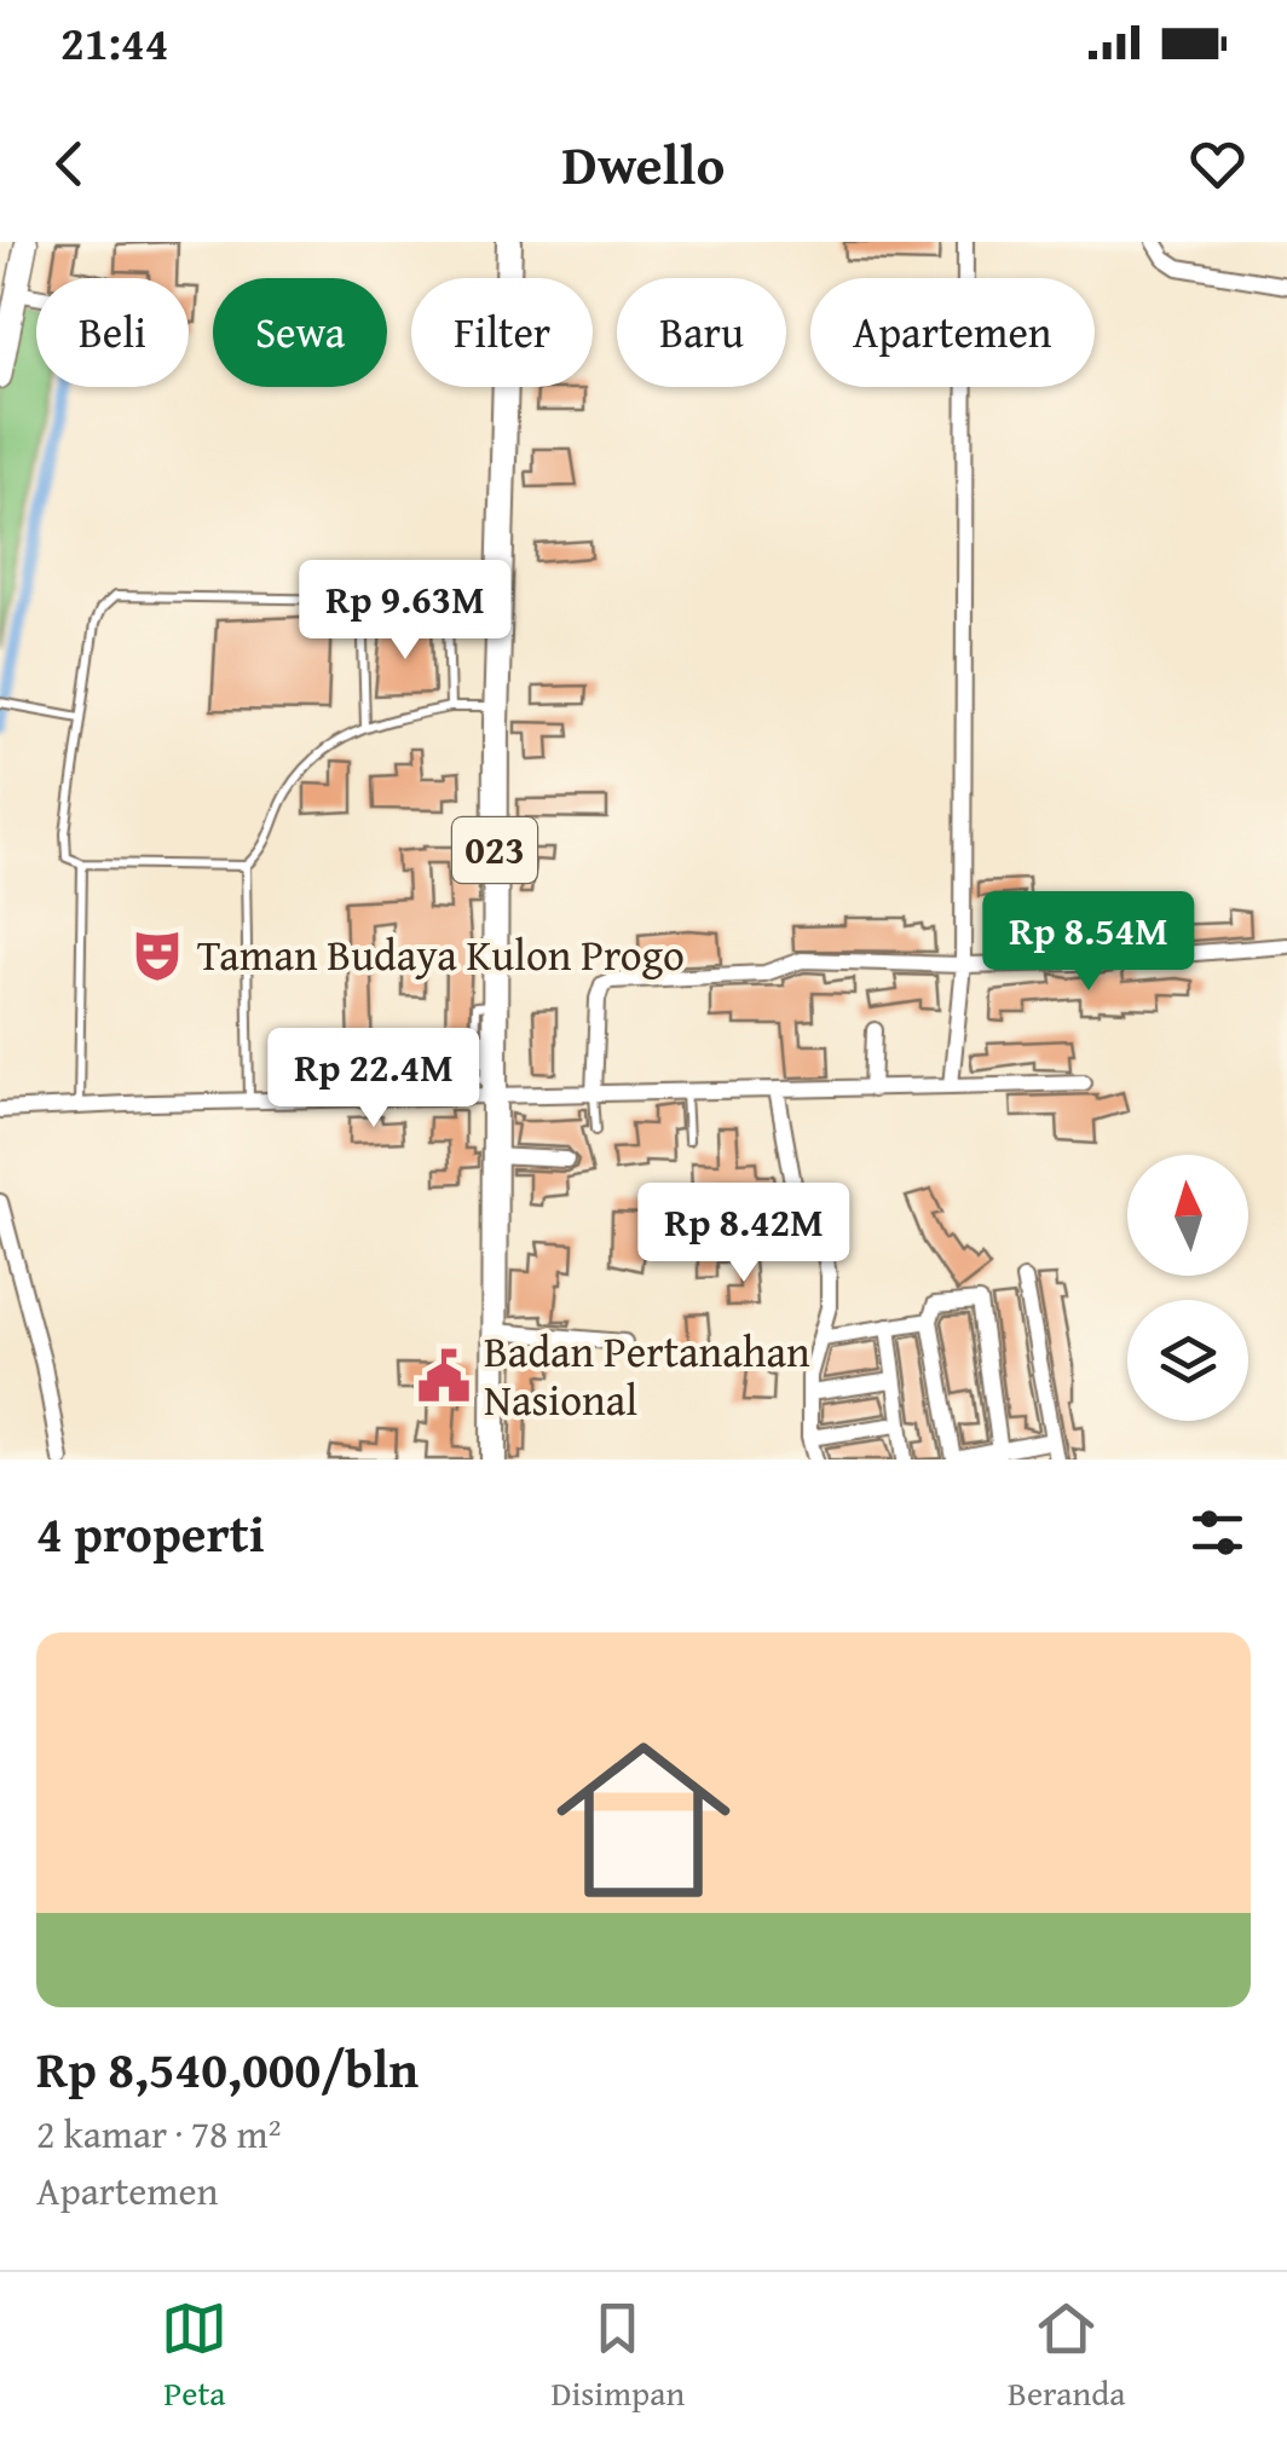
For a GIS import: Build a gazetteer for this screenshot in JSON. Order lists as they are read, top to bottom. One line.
{"streets":{"main road":["023"]},"places":{"theatre":["Taman Budaya Kulon Progo"],"public building":["Badan Pertanahan Nasional"]},"north":"top","page":{"status":"21:44","header":"Dwello","chip":["Beli","Sewa","Filter","Baru","Apartemen"],"price":["Rp 9.63M","Rp 8.54M","Rp 22.4M","Rp 8.42M"],"heading":"4 properti","list":[{"name":"Rp 8,540,000/bln","note":"2 kamar · 78 m² · Apartemen"}],"tabs":["Peta","Disimpan","Beranda"]}}
